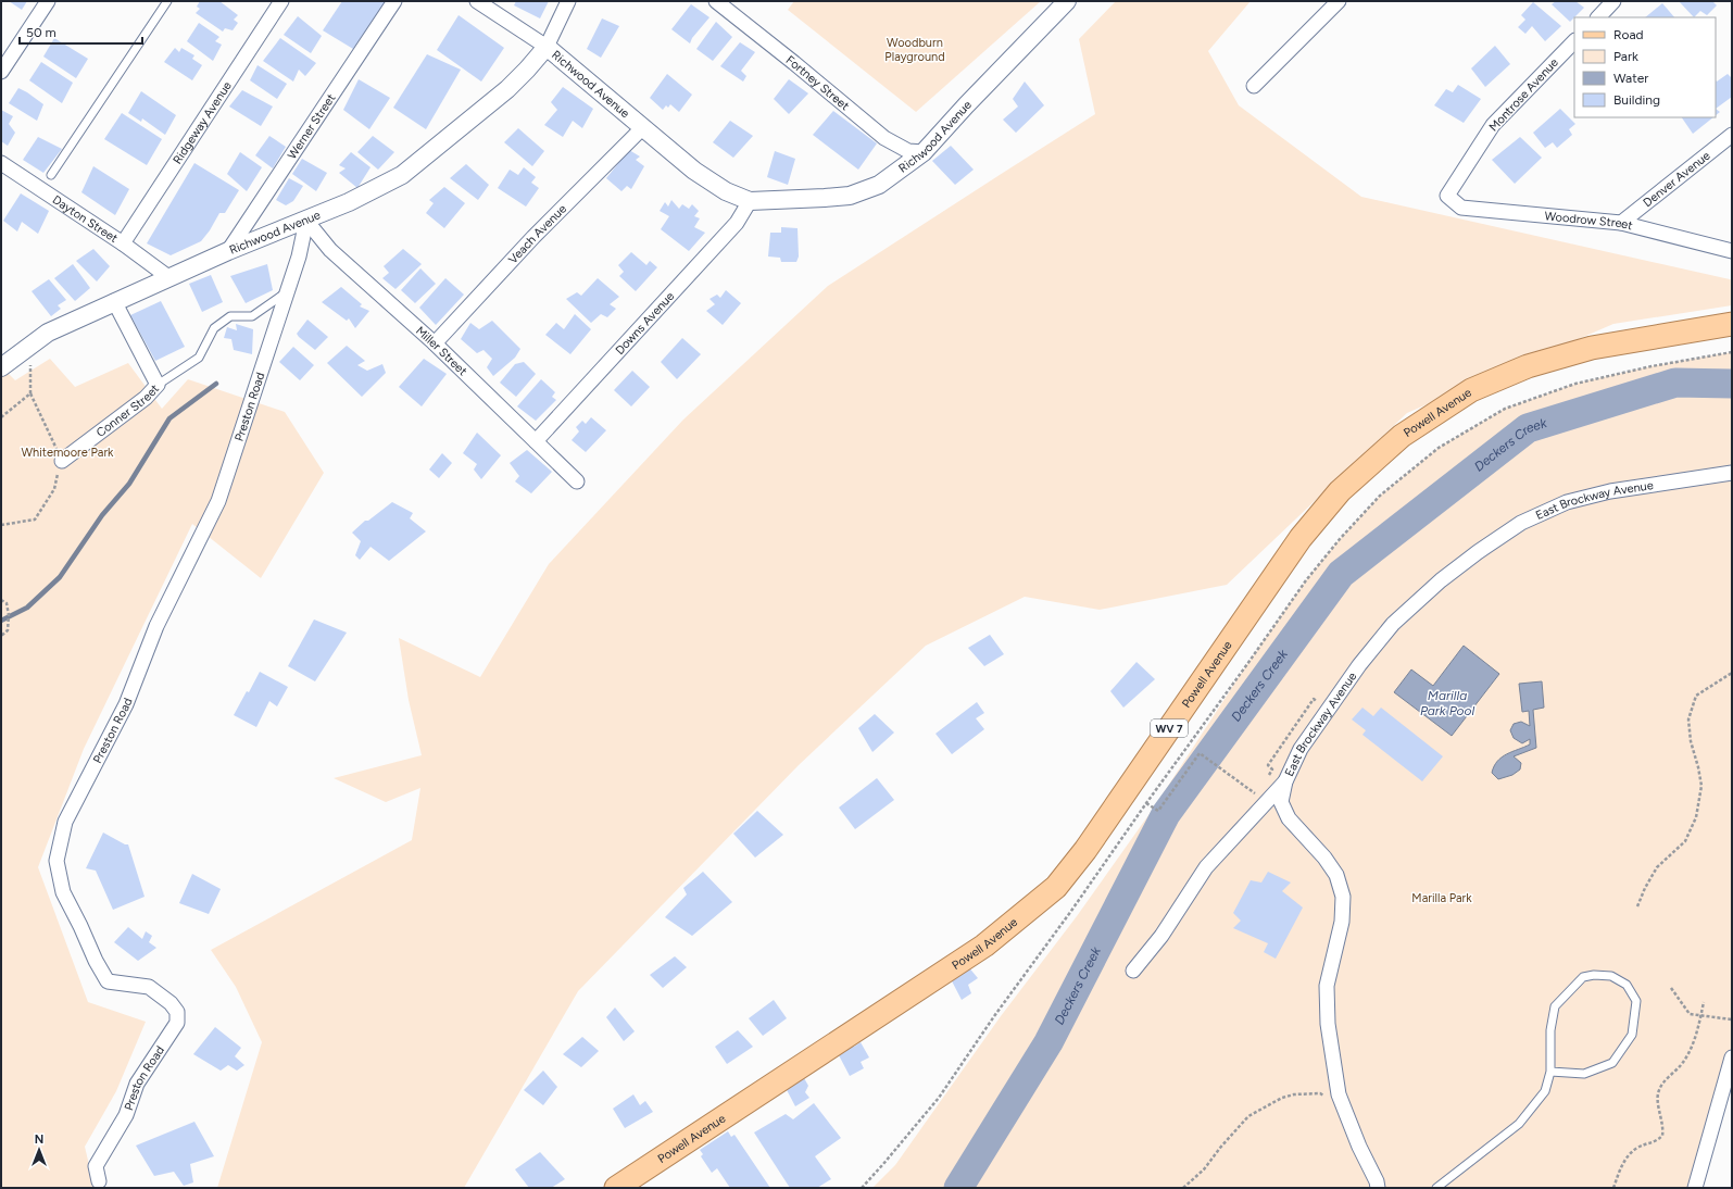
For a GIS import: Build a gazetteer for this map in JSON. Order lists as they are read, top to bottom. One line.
{"streets":{"main road":["Powell Avenue","WV 7"],"street":["Fortney Street","Richwood Avenue","Montrose Avenue","Ridgeway Avenue","Werner Street","Denver Avenue","Dayton Street","Woodrow Street","Veach Avenue","Downs Avenue","Miller Street","Preston Road","Conner Street","East Brockway Avenue"]},"crossings":[["Fortney Street","Richwood Avenue"],["Richwood Avenue","Werner Street"],["Richwood Avenue","Dayton Street"],["Richwood Avenue","Veach Avenue"],["Richwood Avenue","Downs Avenue"],["Richwood Avenue","Miller Street"],["Richwood Avenue","Preston Road"],["Richwood Avenue","Conner Street"],["Montrose Avenue","Woodrow Street"],["Ridgeway Avenue","Dayton Street"],["Denver Avenue","Woodrow Street"],["Veach Avenue","Miller Street"],["Downs Avenue","Miller Street"],["Miller Street","Preston Road"]],"water":["Deckers Creek","Marilla Park Pool"],"parks":["Woodburn Playground","Whitemoore Park","Marilla Park"],"legend":["Road","Park","Water","Building"],"scale_bar":"50 m","north":"top"}
